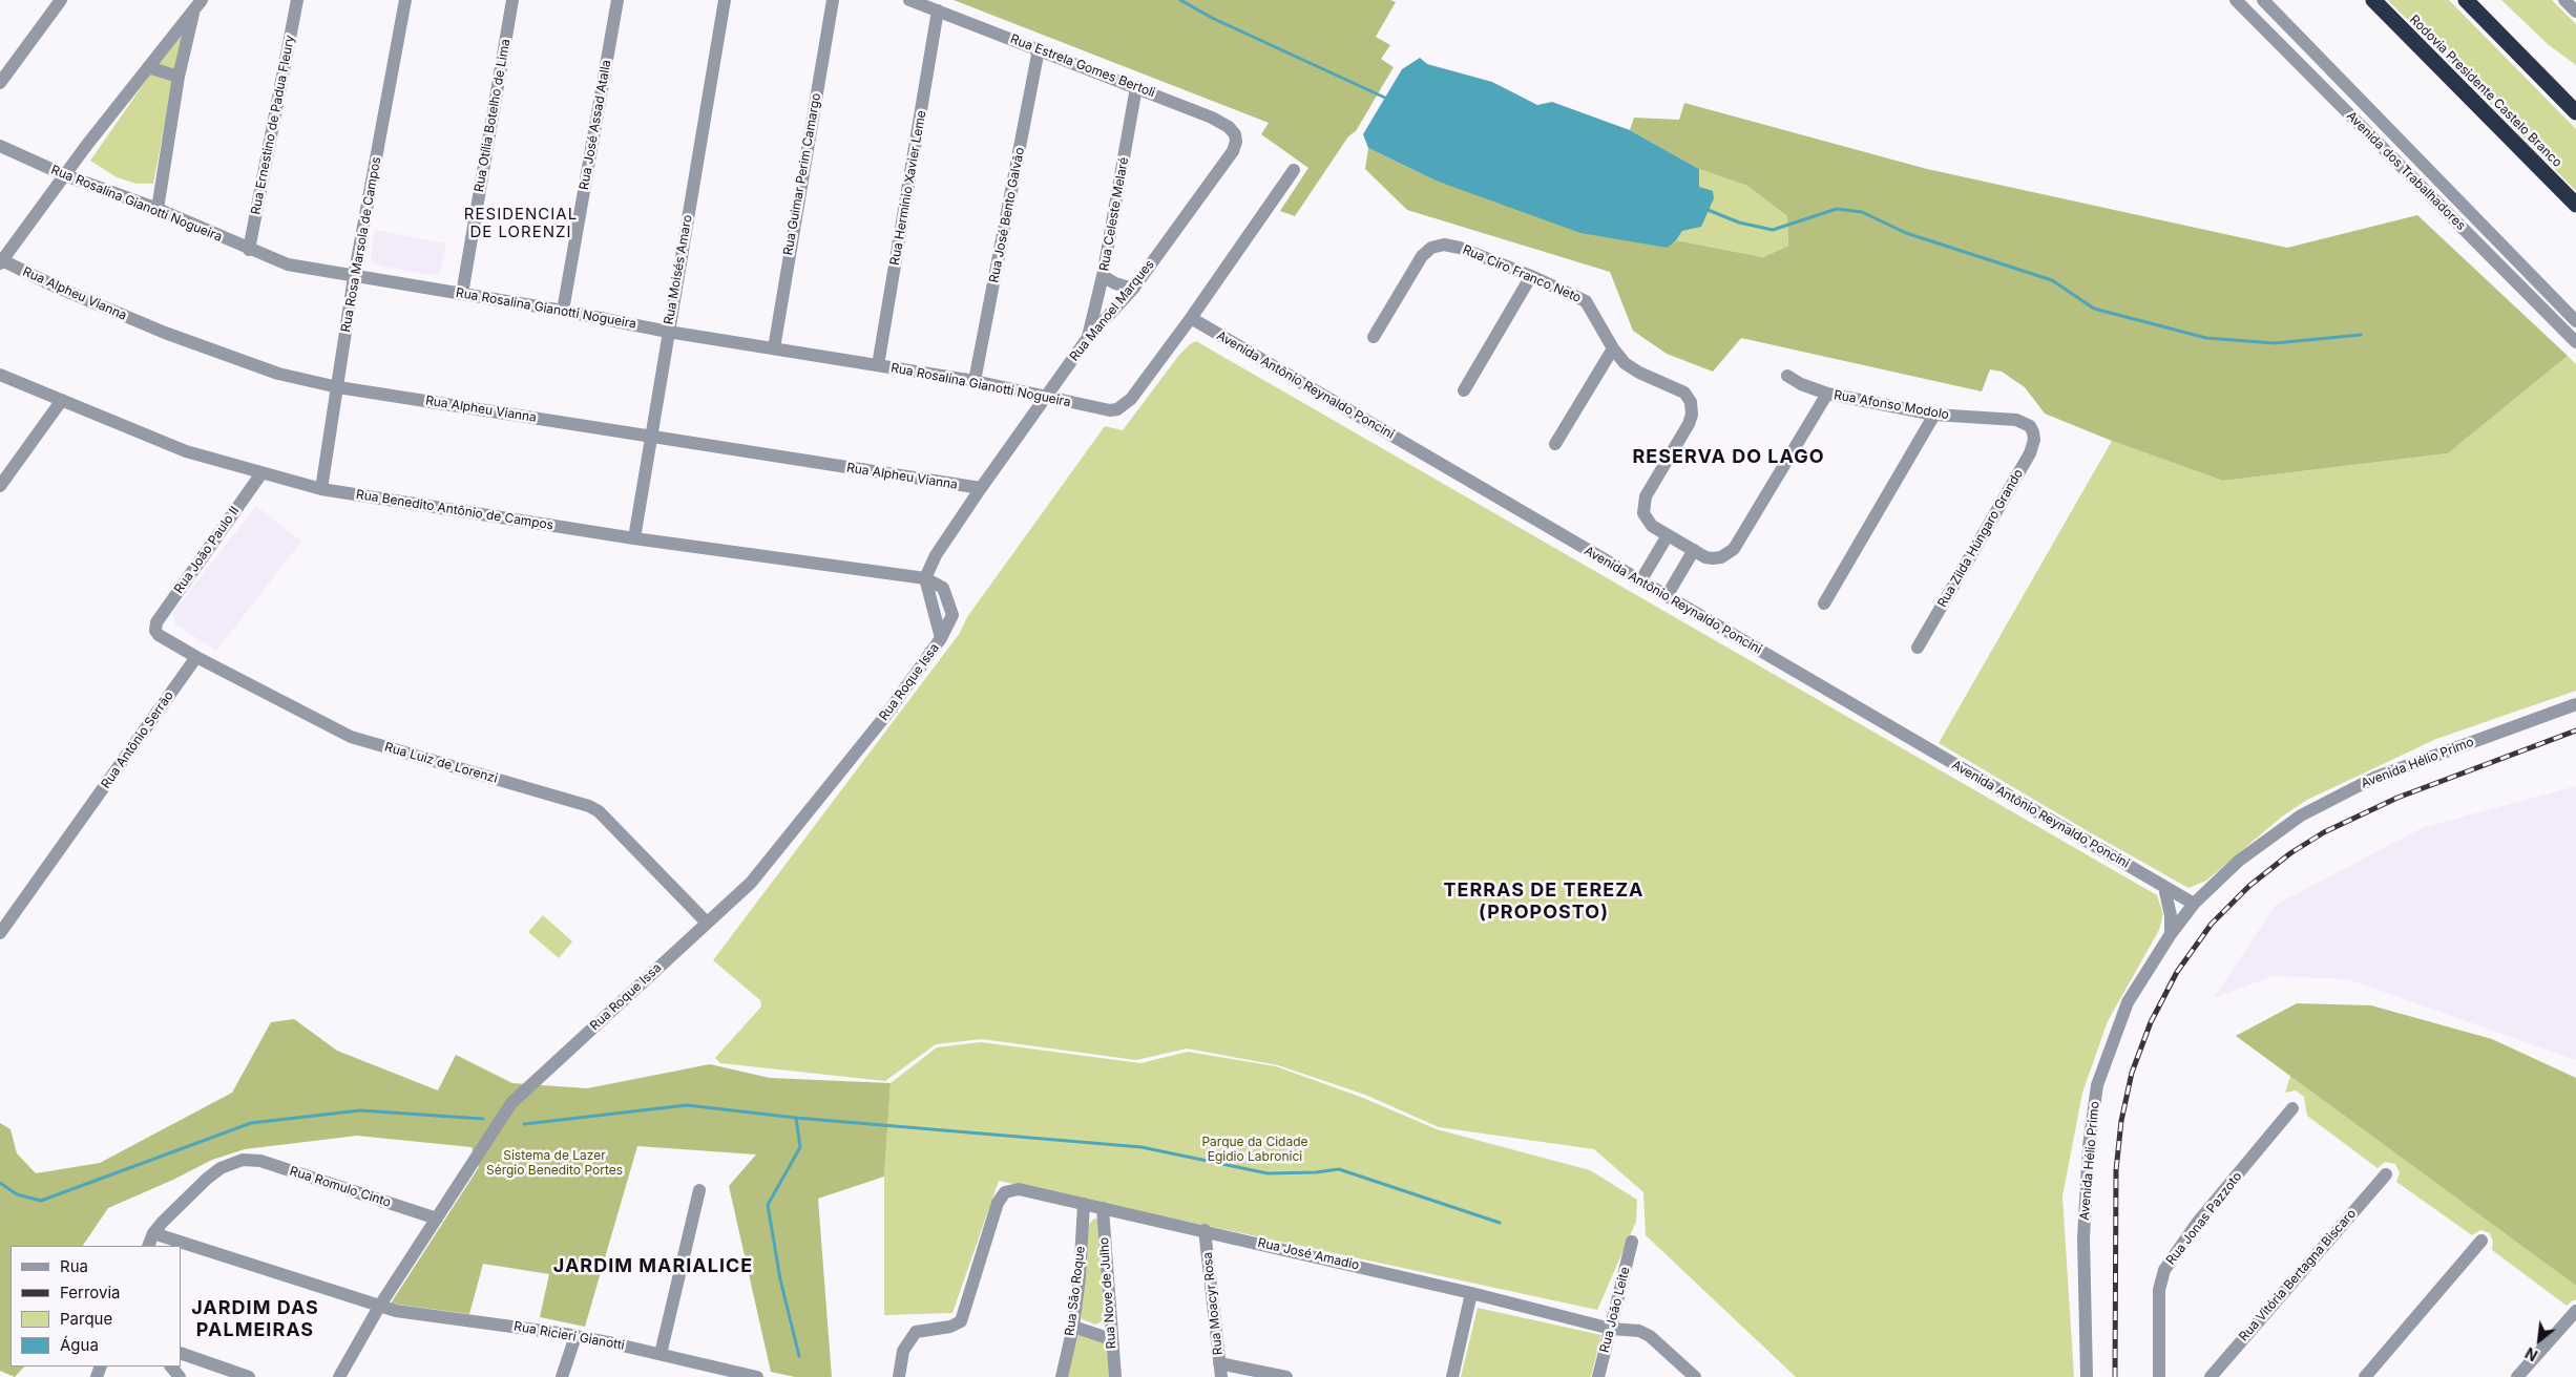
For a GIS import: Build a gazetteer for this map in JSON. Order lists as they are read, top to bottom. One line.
{"streets":{"highway":["Rodovia Presidente Castelo Branco"],"street":["Rua Estrela Gomes Bertoli","Rua Otília Botelho de Lima","Rua Ernestino de Padua Fleury","Rua José Assad Atalla","Avenida dos Trabalhadores","Rua Guimar Perim Camargo","Rua Hermínio Xavier Leme","Rua Rosalina Gianotti Nogueira","Rua Celeste Melaré","Rua José Bento Galvão","Rua Rosa Marsola de Campos","Rua Moisés Amaro","Rua Ciro Franco Neto","Rua Alpheu Vianna","Rua Manoel Marques","Avenida Antônio Reynaldo Poncini","Rua Afonso Modolo","Rua Benedito Antônio de Campos","Rua Zilda Húngaro Grando","Rua João Paulo II","Rua Roque Issa","Rua Antônio Serrão","Rua Luiz de Lorenzi","Avenida Hélio Primo","Rua Romulo Cinto","Rua Jonas Pazzoto","Rua José Amadio","Rua Vitória Bertagna Biscaro","Rua São Roque","Rua Nove de Julho","Rua Moacyr Rosa","Rua João Leite","Rua Ricieri Gianotti"]},"crossings":[["Rua Estrela Gomes Bertoli","Rua Hermínio Xavier Leme"],["Rua Estrela Gomes Bertoli","Rua Celeste Melaré"],["Rua Estrela Gomes Bertoli","Rua José Bento Galvão"],["Rua Estrela Gomes Bertoli","Rua Manoel Marques"],["Rua Otília Botelho de Lima","Rua Rosalina Gianotti Nogueira"],["Rua Ernestino de Padua Fleury","Rua Rosalina Gianotti Nogueira"],["Rua José Assad Atalla","Rua Rosalina Gianotti Nogueira"],["Rua Guimar Perim Camargo","Rua Rosalina Gianotti Nogueira"],["Rua Hermínio Xavier Leme","Rua Rosalina Gianotti Nogueira"],["Rua Rosalina Gianotti Nogueira","Rua José Bento Galvão"],["Rua Rosalina Gianotti Nogueira","Rua Rosa Marsola de Campos"],["Rua Rosalina Gianotti Nogueira","Rua Moisés Amaro"],["Rua Rosalina Gianotti Nogueira","Rua Manoel Marques"],["Rua Rosalina Gianotti Nogueira","Avenida Antônio Reynaldo Poncini"],["Rua Celeste Melaré","Rua Manoel Marques"],["Rua Rosa Marsola de Campos","Rua Alpheu Vianna"],["Rua Rosa Marsola de Campos","Rua Benedito Antônio de Campos"],["Rua Moisés Amaro","Rua Alpheu Vianna"],["Rua Moisés Amaro","Rua Benedito Antônio de Campos"],["Rua Alpheu Vianna","Rua Manoel Marques"],["Rua Manoel Marques","Rua Benedito Antônio de Campos"],["Rua Manoel Marques","Rua Roque Issa"],["Avenida Antônio Reynaldo Poncini","Avenida Hélio Primo"],["Rua Afonso Modolo","Rua Zilda Húngaro Grando"],["Rua Benedito Antônio de Campos","Rua João Paulo II"],["Rua Benedito Antônio de Campos","Rua Roque Issa"],["Rua João Paulo II","Rua Luiz de Lorenzi"],["Rua Roque Issa","Rua Luiz de Lorenzi"],["Rua Roque Issa","Rua Romulo Cinto"],["Rua Roque Issa","Rua Ricieri Gianotti"],["Rua Antônio Serrão","Rua Luiz de Lorenzi"],["Rua Romulo Cinto","Rua Ricieri Gianotti"],["Rua José Amadio","Rua São Roque"],["Rua José Amadio","Rua Nove de Julho"],["Rua José Amadio","Rua Moacyr Rosa"],["Rua José Amadio","Rua João Leite"]],"districts":["RESIDENCIAL DE LORENZI","RESERVA DO LAGO","TERRAS DE TEREZA (PROPOSTO)","JARDIM MARIALICE","JARDIM DAS PALMEIRAS"],"parks":["Parque da Cidade Egidio Labronici","Sistema de Lazer Sérgio Benedito Portes"],"legend":["Rua","Ferrovia","Parque","Água"],"north":"bottom left"}
